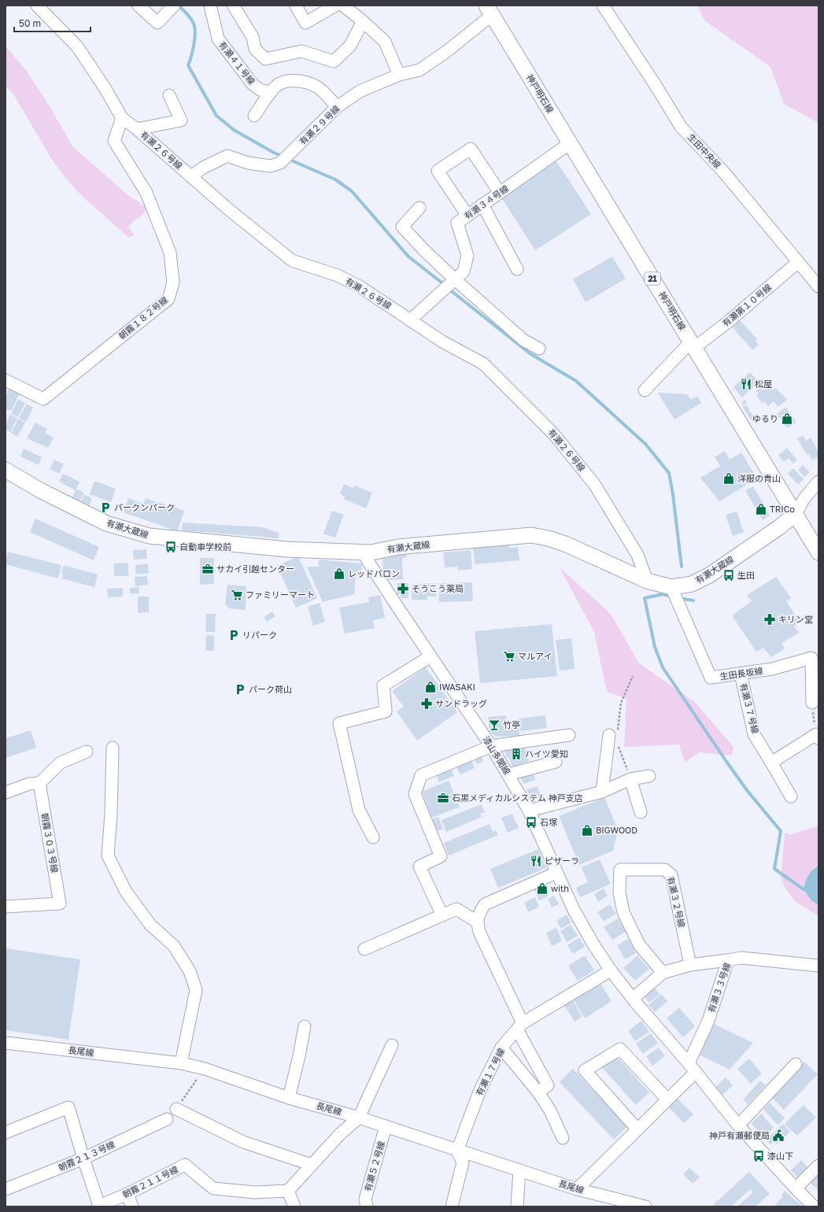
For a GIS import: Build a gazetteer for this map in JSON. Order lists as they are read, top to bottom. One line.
{"streets":{"main road":["神戸明石線","21","有瀬大蔵線"],"street":["有瀬４１号線","有瀬２９号線","有瀬２６号線","生田中央線","有瀬３４号線","有瀬第１０号線","朝霧１８２号線","生田長坂線","有瀬３７号線","漆山多聞線","朝霧３０３号線","有瀬３２号線","有瀬３３号線","長尾線","有瀬１７号線","朝霧２１３号線","有瀬５２号線","朝霧２１１号線"]},"crossings":[["神戸明石線","有瀬２９号線"],["神戸明石線","有瀬３４号線"],["神戸明石線","有瀬第１０号線"],["神戸明石線","有瀬大蔵線"],["有瀬２９号線","有瀬２６号線"],["有瀬２６号線","有瀬３４号線"],["有瀬２６号線","朝霧１８２号線"],["有瀬２６号線","有瀬大蔵線"],["生田中央線","有瀬第１０号線"],["有瀬大蔵線","生田長坂線"],["有瀬大蔵線","漆山多聞線"],["生田長坂線","有瀬３７号線"],["漆山多聞線","有瀬３３号線"],["漆山多聞線","有瀬１７号線"],["長尾線","有瀬１７号線"],["長尾線","有瀬５２号線"]],"places":{"restaurant":["松屋","ピザーラ"],"shop":["ゆるり","洋服の青山","TRICo","レッドバロン","IWASAKI","BIGWOOD","with"],"parking":["パークンパーク","リパーク","パーク荷山"],"bus stop":["自動車学校前","生田","石塚","漆山下"],"office":["サカイ引越センター","石黒メディカルシステム 神戸支店"],"pharmacy":["そうこう薬局","キリン堂","サンドラッグ"],"supermarket":["ファミリーマート","マルアイ"],"bar":["竹亭"],"building":["ハイツ愛知"],"public building":["神戸有瀬郵便局"]},"scale_bar":"50 m"}
